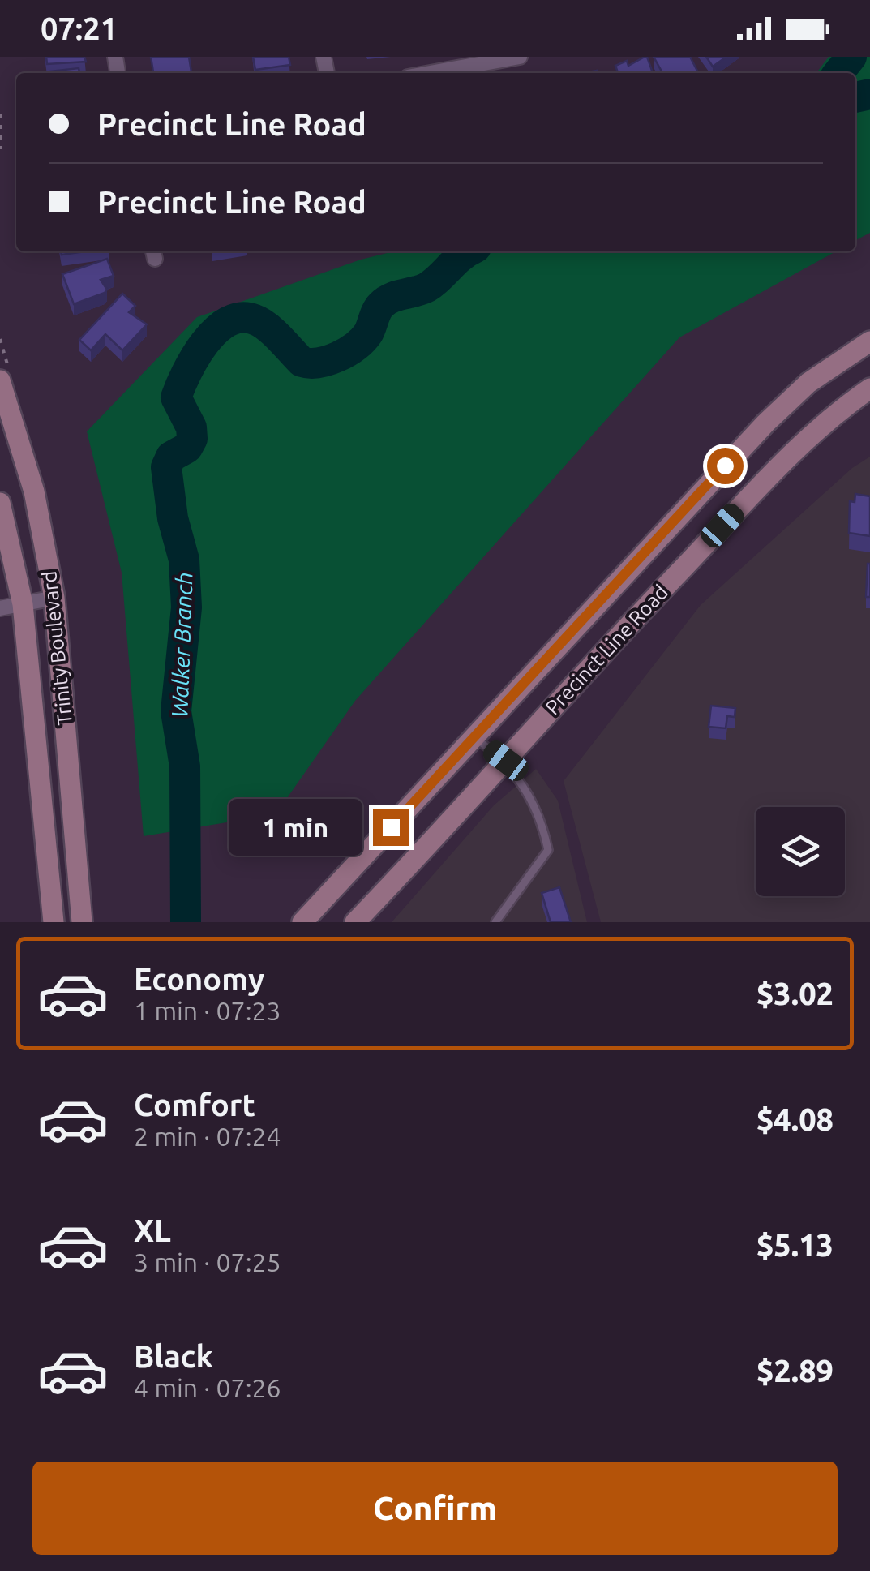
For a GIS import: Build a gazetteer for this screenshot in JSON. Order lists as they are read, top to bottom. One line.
{"streets":{"main road":["Trinity Boulevard","Precinct Line Road"]},"water":["Walker Branch"],"page":{"status":"07:21","banner":["Precinct Line Road","Precinct Line Road"],"bubble":"1 min","list":[{"name":"Economy","note":"1 min · 07:23","value":"$3.02"},{"name":"Comfort","note":"2 min · 07:24","value":"$4.08"},{"name":"XL","note":"3 min · 07:25","value":"$5.13"},{"name":"Black","note":"4 min · 07:26","value":"$2.89"}],"buttons":"Confirm"}}
